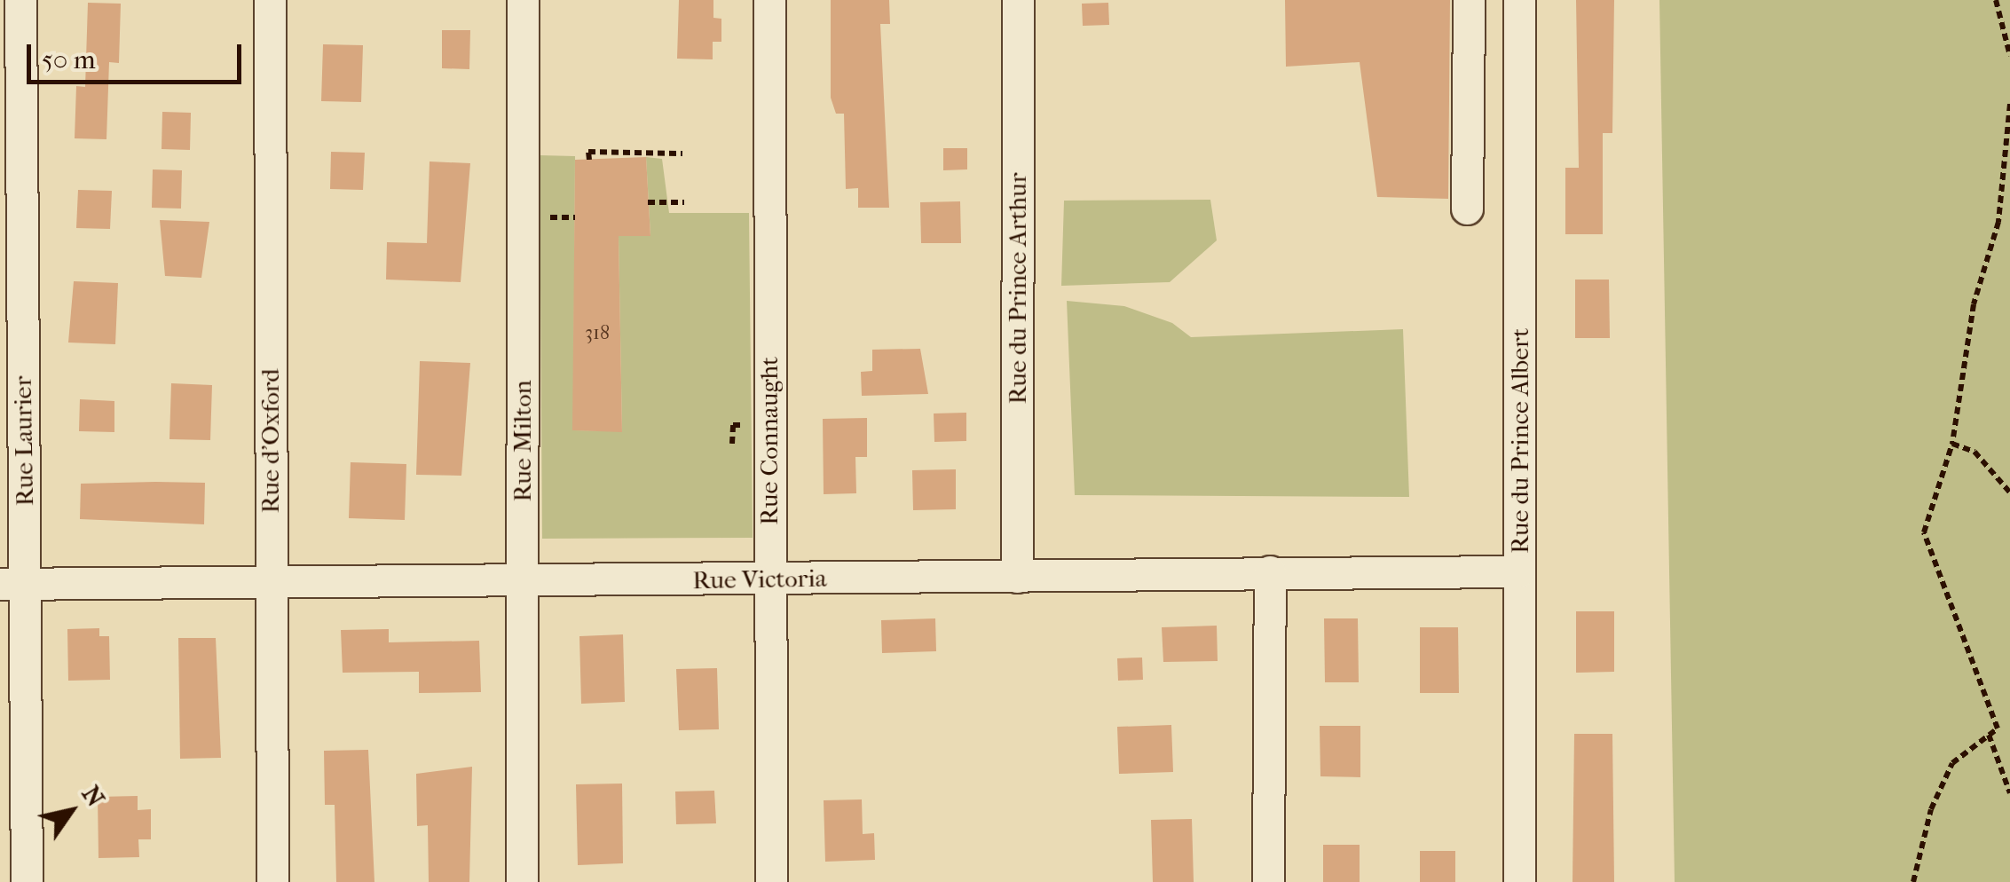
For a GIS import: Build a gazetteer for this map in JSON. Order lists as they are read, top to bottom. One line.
{"streets":{"street":["Rue du Prince Arthur","Rue Laurier","Rue d'Oxford","Rue Milton","Rue Connaught","Rue du Prince Albert","Rue Victoria"]},"crossings":[["Rue du Prince Arthur","Rue Victoria"],["Rue Laurier","Rue Victoria"],["Rue d'Oxford","Rue Victoria"],["Rue Milton","Rue Victoria"],["Rue Connaught","Rue Victoria"],["Rue du Prince Albert","Rue Victoria"]],"house_numbers":["318"],"scale_bar":"50 m","north":"top right"}
